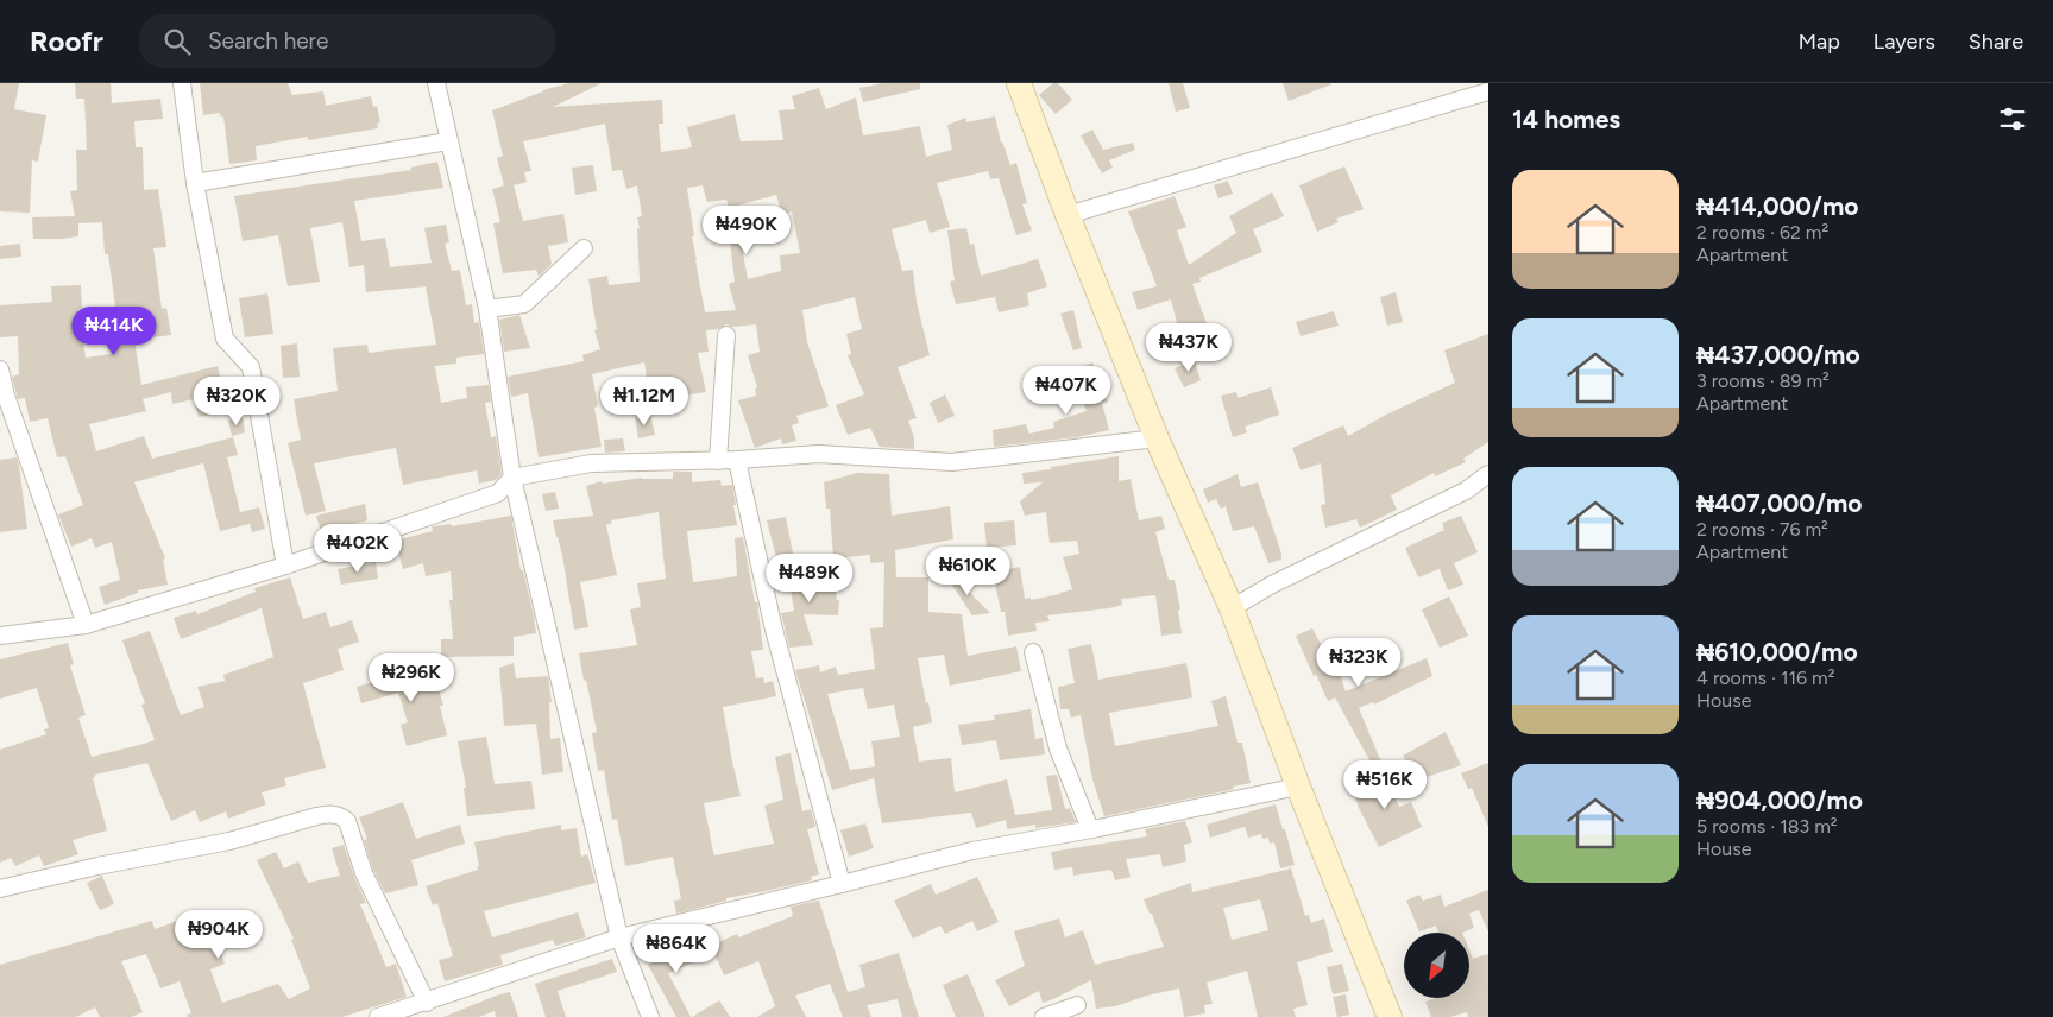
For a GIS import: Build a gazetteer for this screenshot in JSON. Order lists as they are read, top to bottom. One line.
{"north":"bottom left","page":{"header":"Roofr","search":"Search here","nav":["Map","Layers","Share"],"heading":"14 homes","list":[{"name":"₦414,000/mo","note":"2 rooms · 62 m² · Apartment"},{"name":"₦437,000/mo","note":"3 rooms · 89 m² · Apartment"},{"name":"₦407,000/mo","note":"2 rooms · 76 m² · Apartment"},{"name":"₦610,000/mo","note":"4 rooms · 116 m² · House"},{"name":"₦904,000/mo","note":"5 rooms · 183 m² · House"}],"price":["₦490K","₦414K","₦437K","₦407K","₦320K","₦1.12M","₦402K","₦610K","₦489K","₦323K","₦296K","₦516K","₦904K","₦864K"]}}
